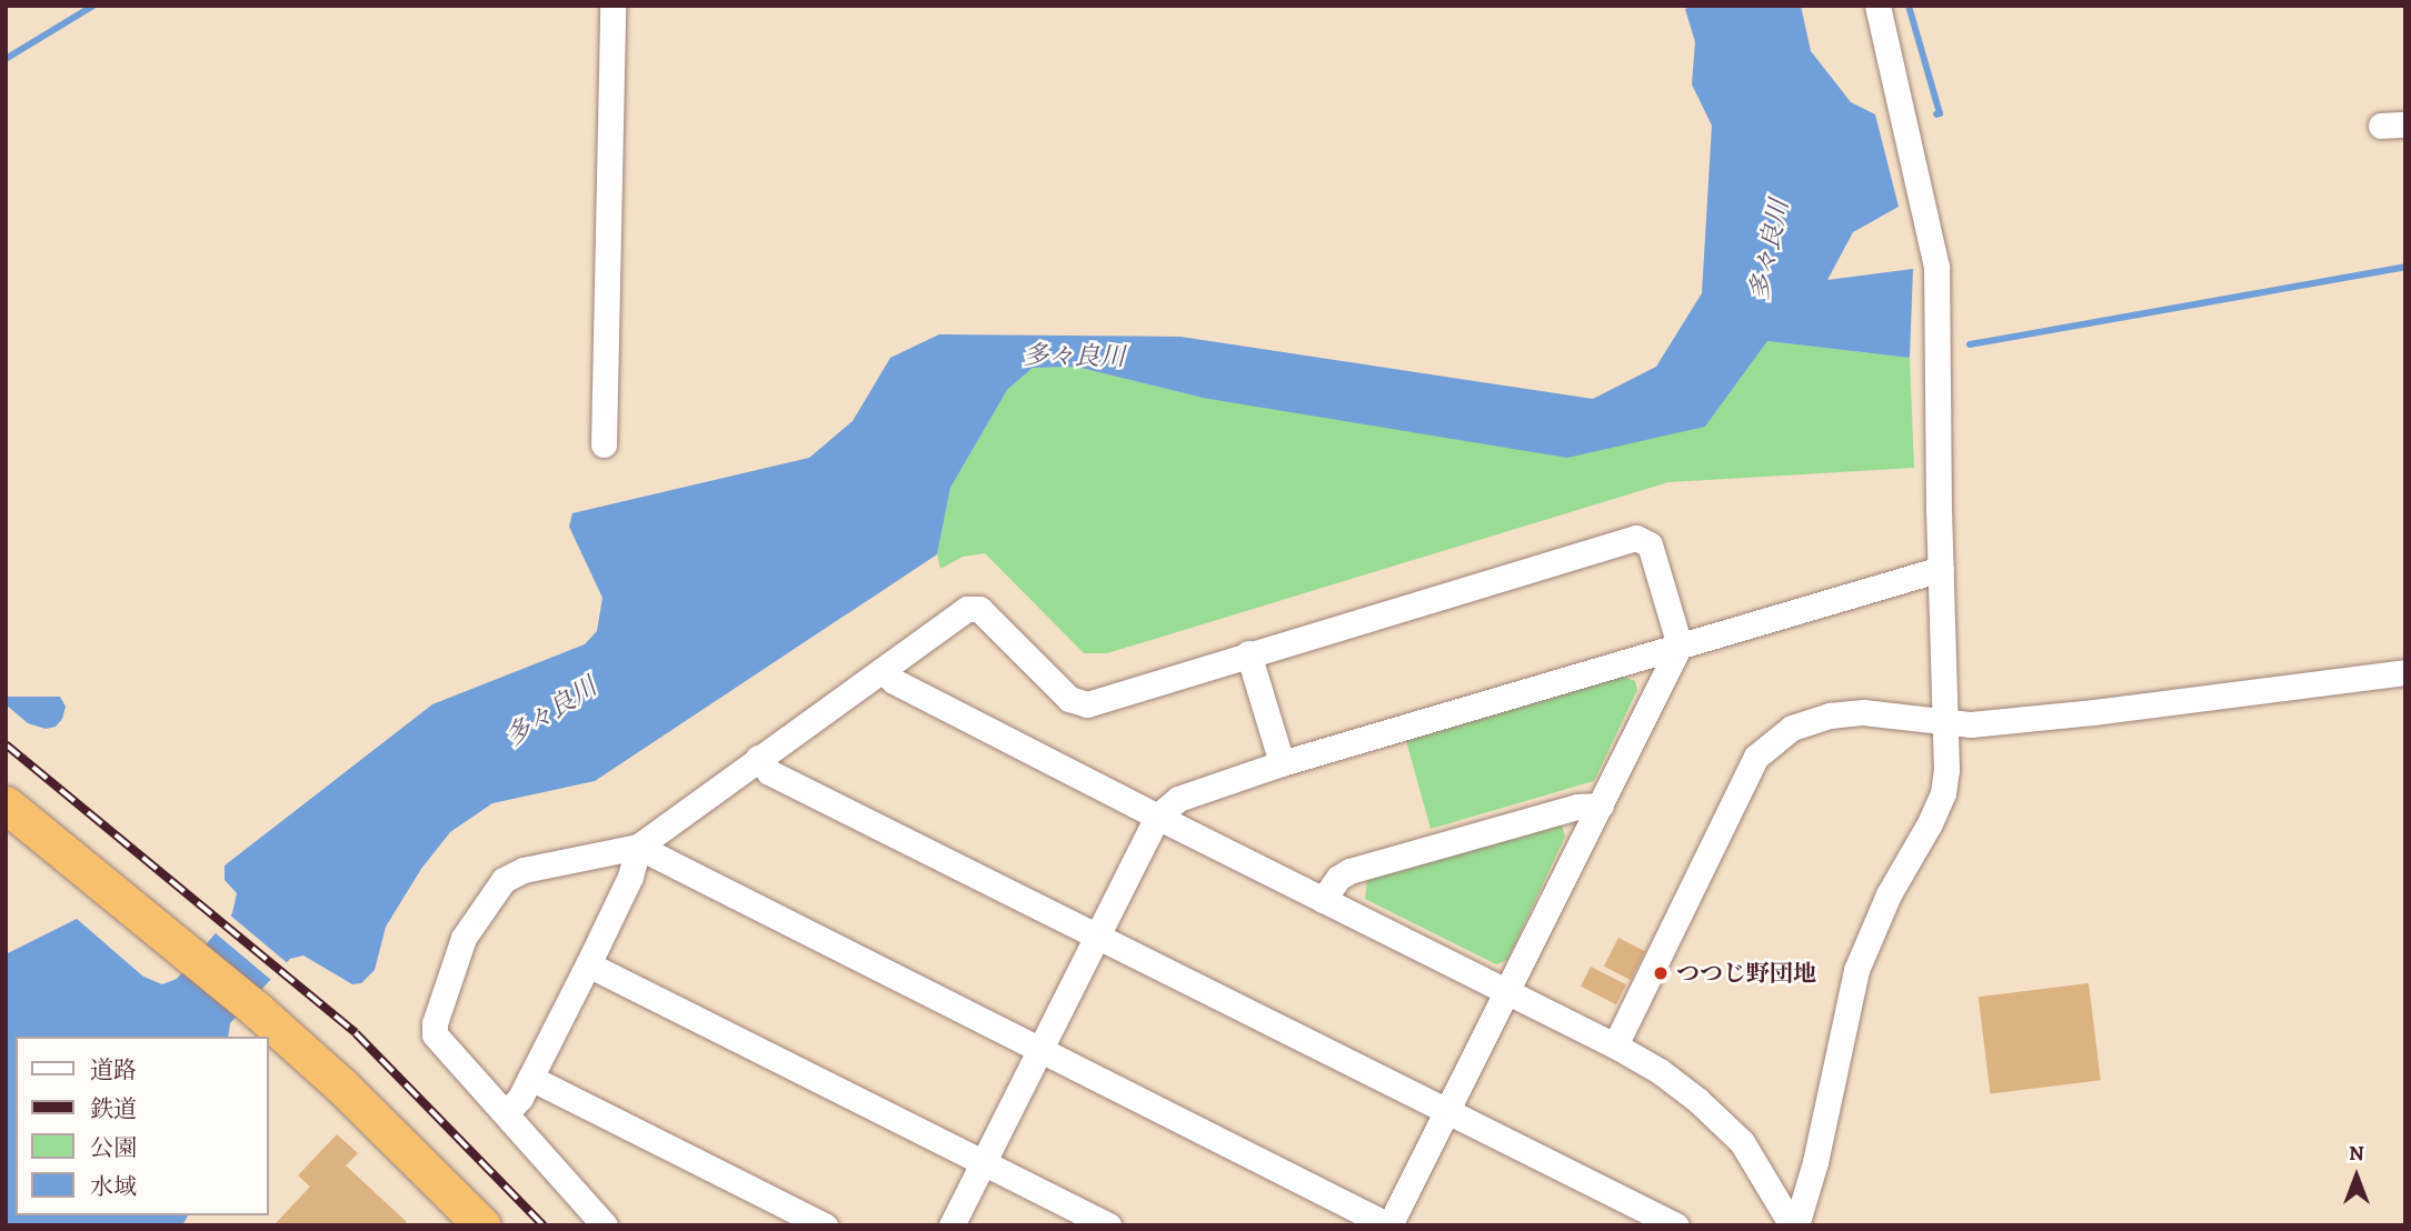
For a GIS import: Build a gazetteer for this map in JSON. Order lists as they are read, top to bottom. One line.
{"water":["多々良川"],"places":["つつじ野団地"],"legend":["道路","鉄道","公園","水域"],"north":"top"}
